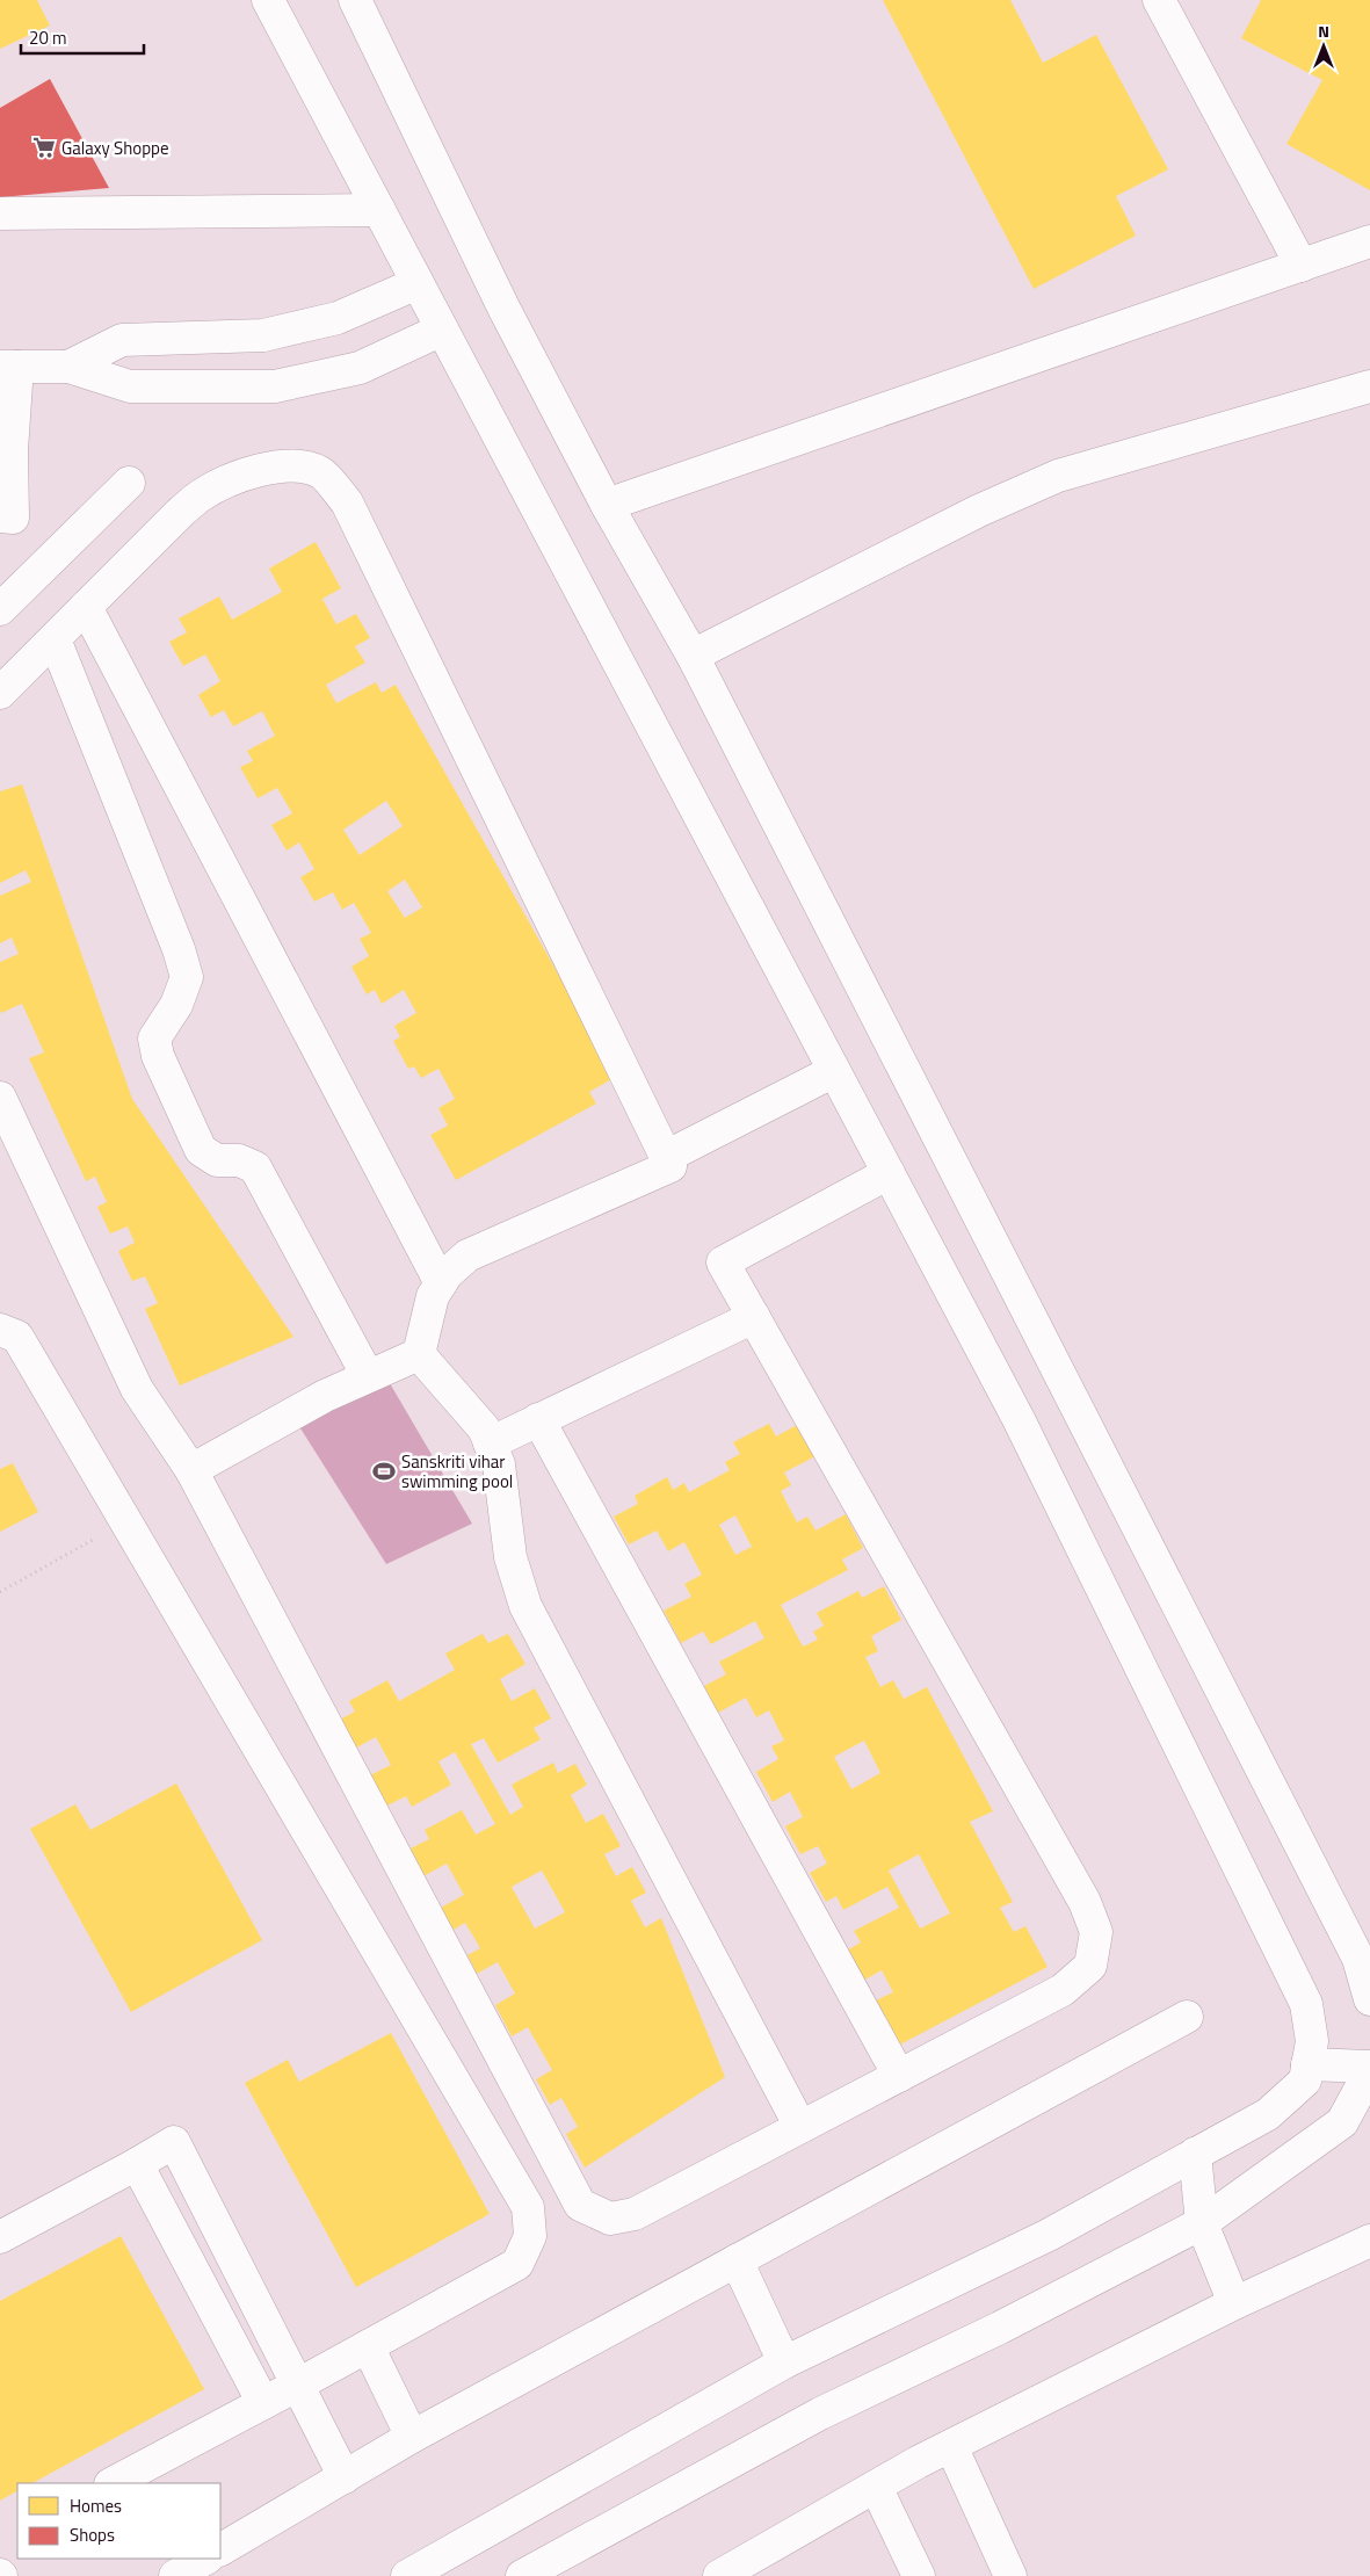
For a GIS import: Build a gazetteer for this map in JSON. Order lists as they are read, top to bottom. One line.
{"places":{"supermarket":["Galaxy Shoppe"],"sports":["Sanskriti vihar swimming pool"]},"legend":["Homes","Shops"],"scale_bar":"20 m","north":"top"}
